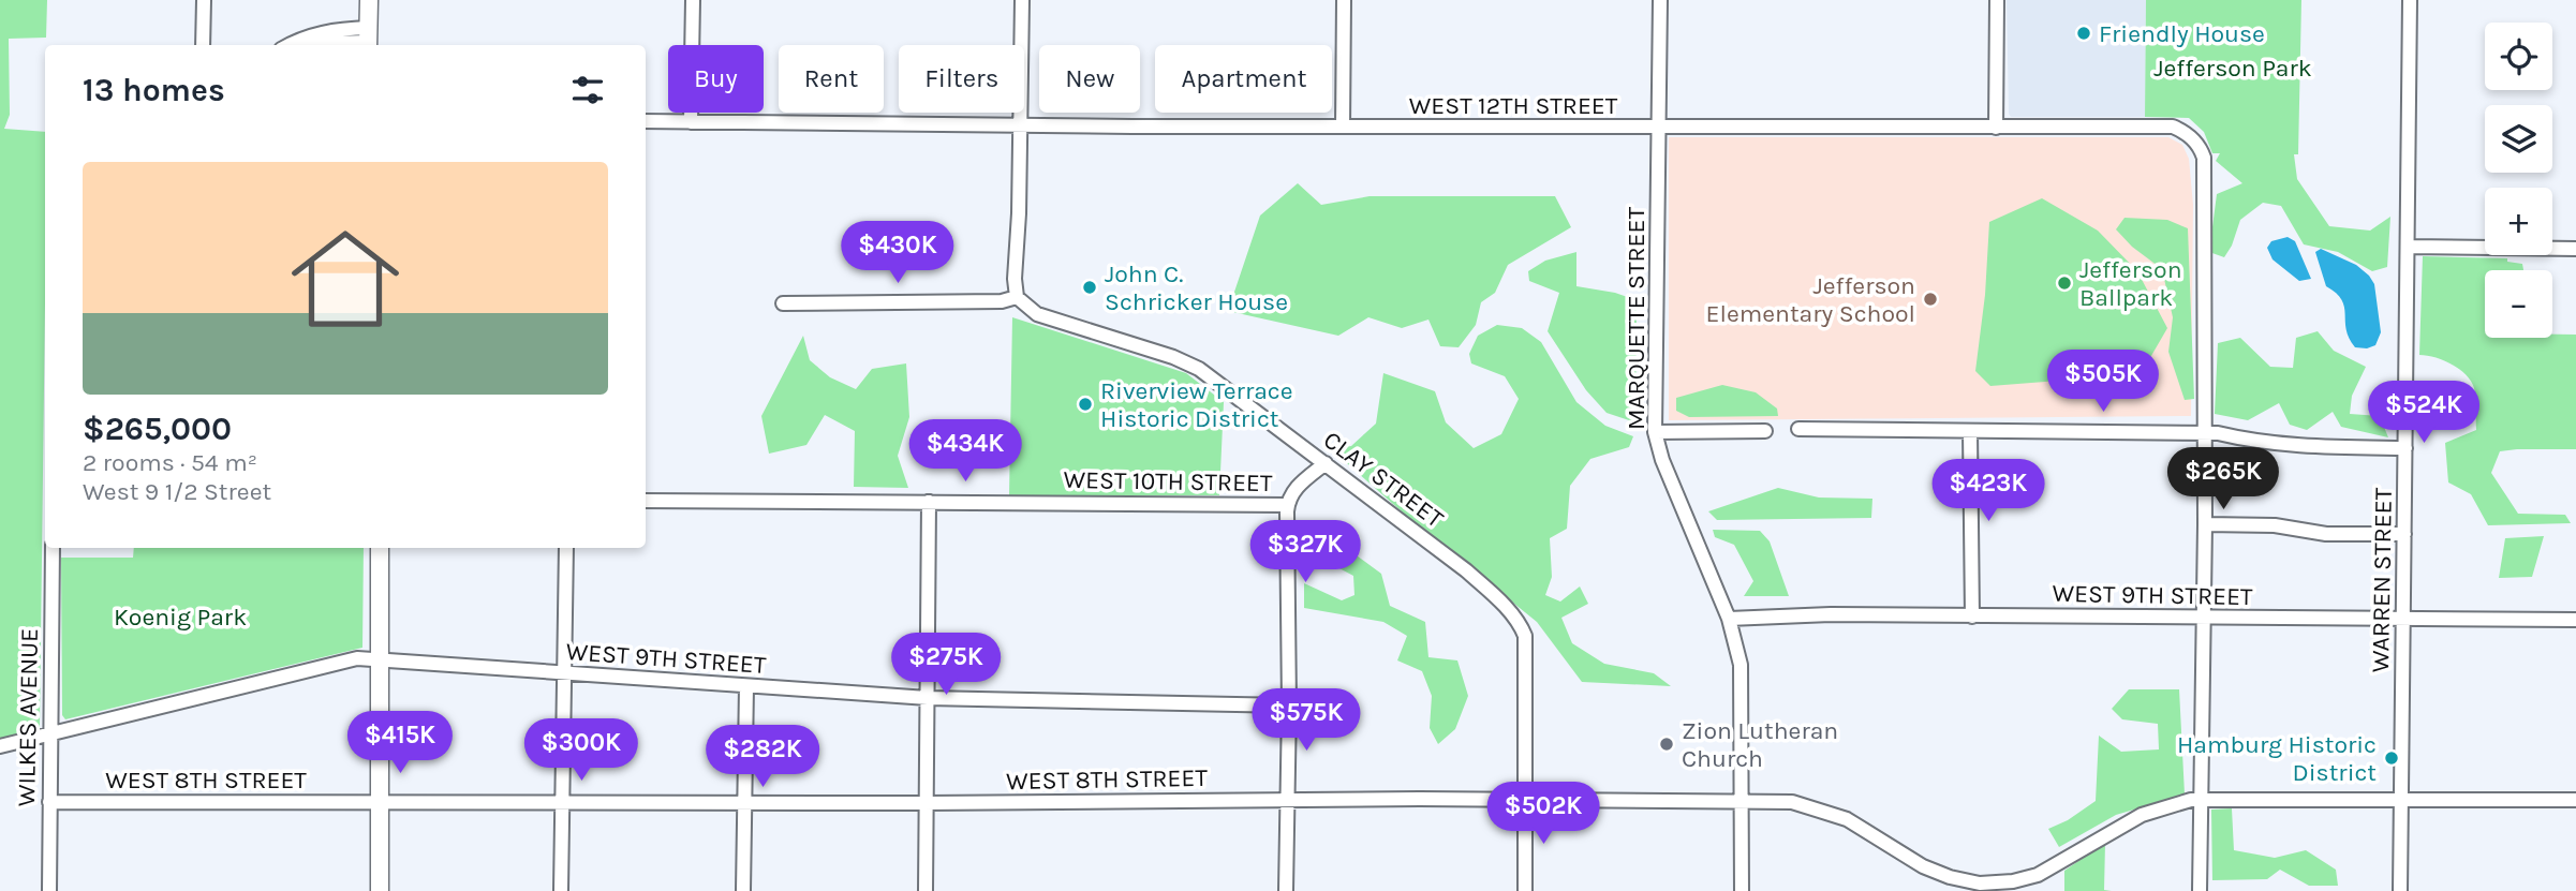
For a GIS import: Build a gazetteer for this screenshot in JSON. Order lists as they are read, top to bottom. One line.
{"streets":{"street":["WEST 12TH STREET","MARQUETTE STREET","CLAY STREET","WEST 10TH STREET","WARREN STREET","WEST 9TH STREET","WILKES AVENUE","WEST 8TH STREET"]},"crossings":[["WEST 12TH STREET","MARQUETTE STREET"],["MARQUETTE STREET","WEST 9TH STREET"],["MARQUETTE STREET","WEST 8TH STREET"],["CLAY STREET","WEST 8TH STREET"],["WARREN STREET","WEST 9TH STREET"],["WARREN STREET","WEST 8TH STREET"],["WEST 9TH STREET","WILKES AVENUE"],["WILKES AVENUE","WEST 8TH STREET"]],"parks":["Jefferson Park","Koenig Park"],"places":["Friendly House","Jefferson Ballpark","John C. Schricker House","Jefferson Elementary School","Riverview Terrace Historic District","Zion Lutheran Church","Hamburg Historic District"],"page":{"map_buttons":["+","−"],"chip":["Buy","Rent","Filters","New","Apartment"],"heading":"13 homes","list":[{"name":"$265,000","note":"2 rooms · 54 m² · West 9 1/2 Street"}],"price":["$430K","$505K","$524K","$434K","$265K","$423K","$327K","$275K","$575K","$415K","$300K","$282K","$502K"]}}
